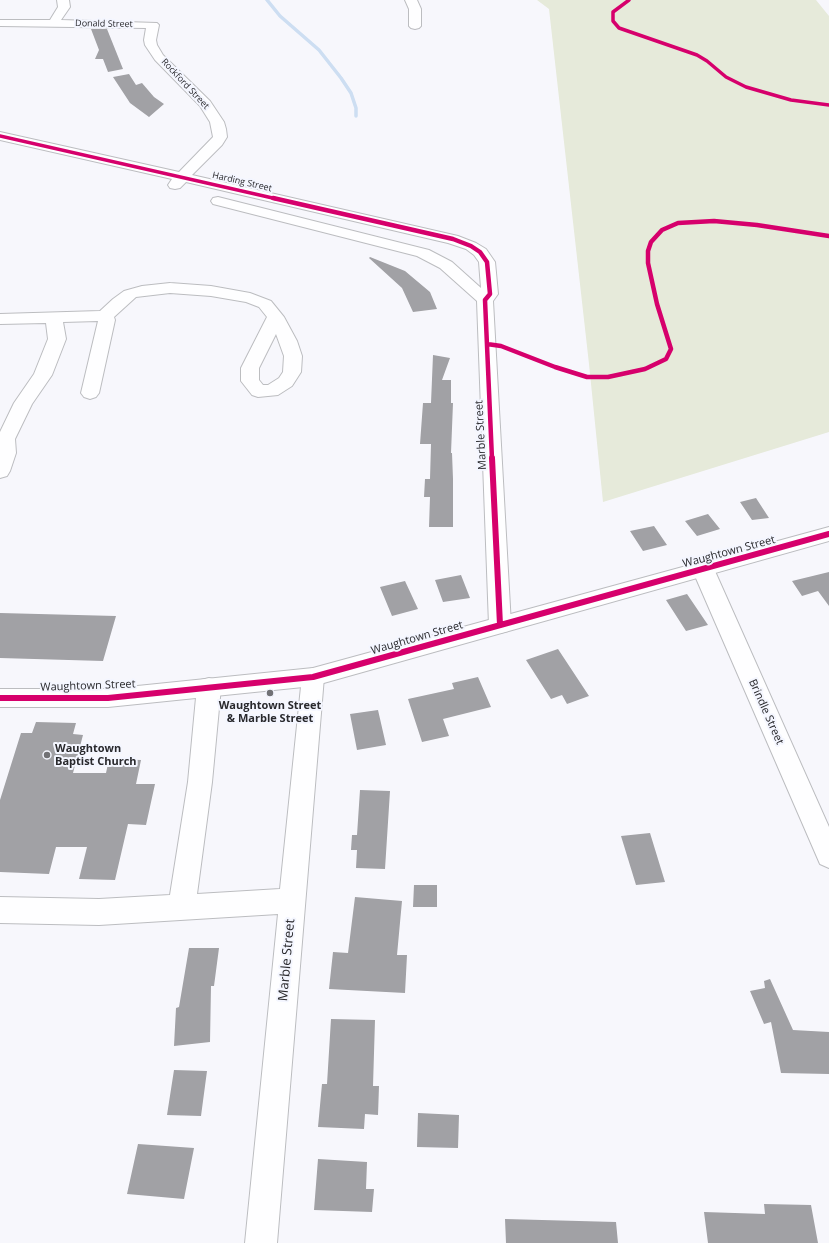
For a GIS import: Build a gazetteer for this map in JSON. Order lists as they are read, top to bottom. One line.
{"streets":{"street":["Donald Street","Rockford Street","Harding Street","Marble Street","Waughtown Street","Brindle Street"]},"crossings":[["Donald Street","Rockford Street"],["Rockford Street","Harding Street"],["Harding Street","Marble Street"],["Marble Street","Waughtown Street"],["Waughtown Street","Brindle Street"]],"places":["Waughtown Street & Marble Street","Waughtown Baptist Church"]}
